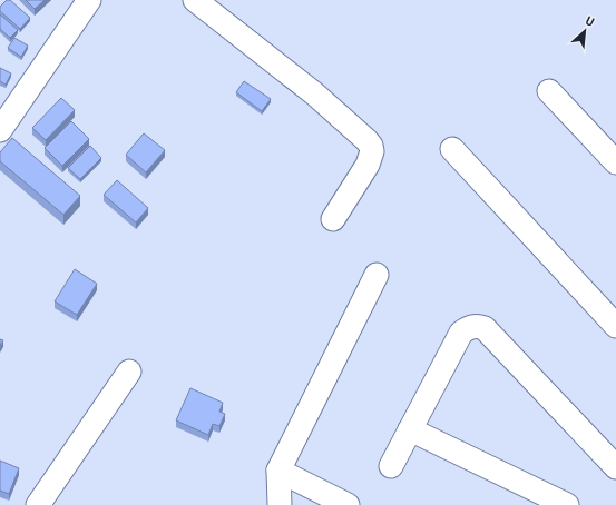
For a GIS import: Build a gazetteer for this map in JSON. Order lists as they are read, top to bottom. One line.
{"north":"top right"}
